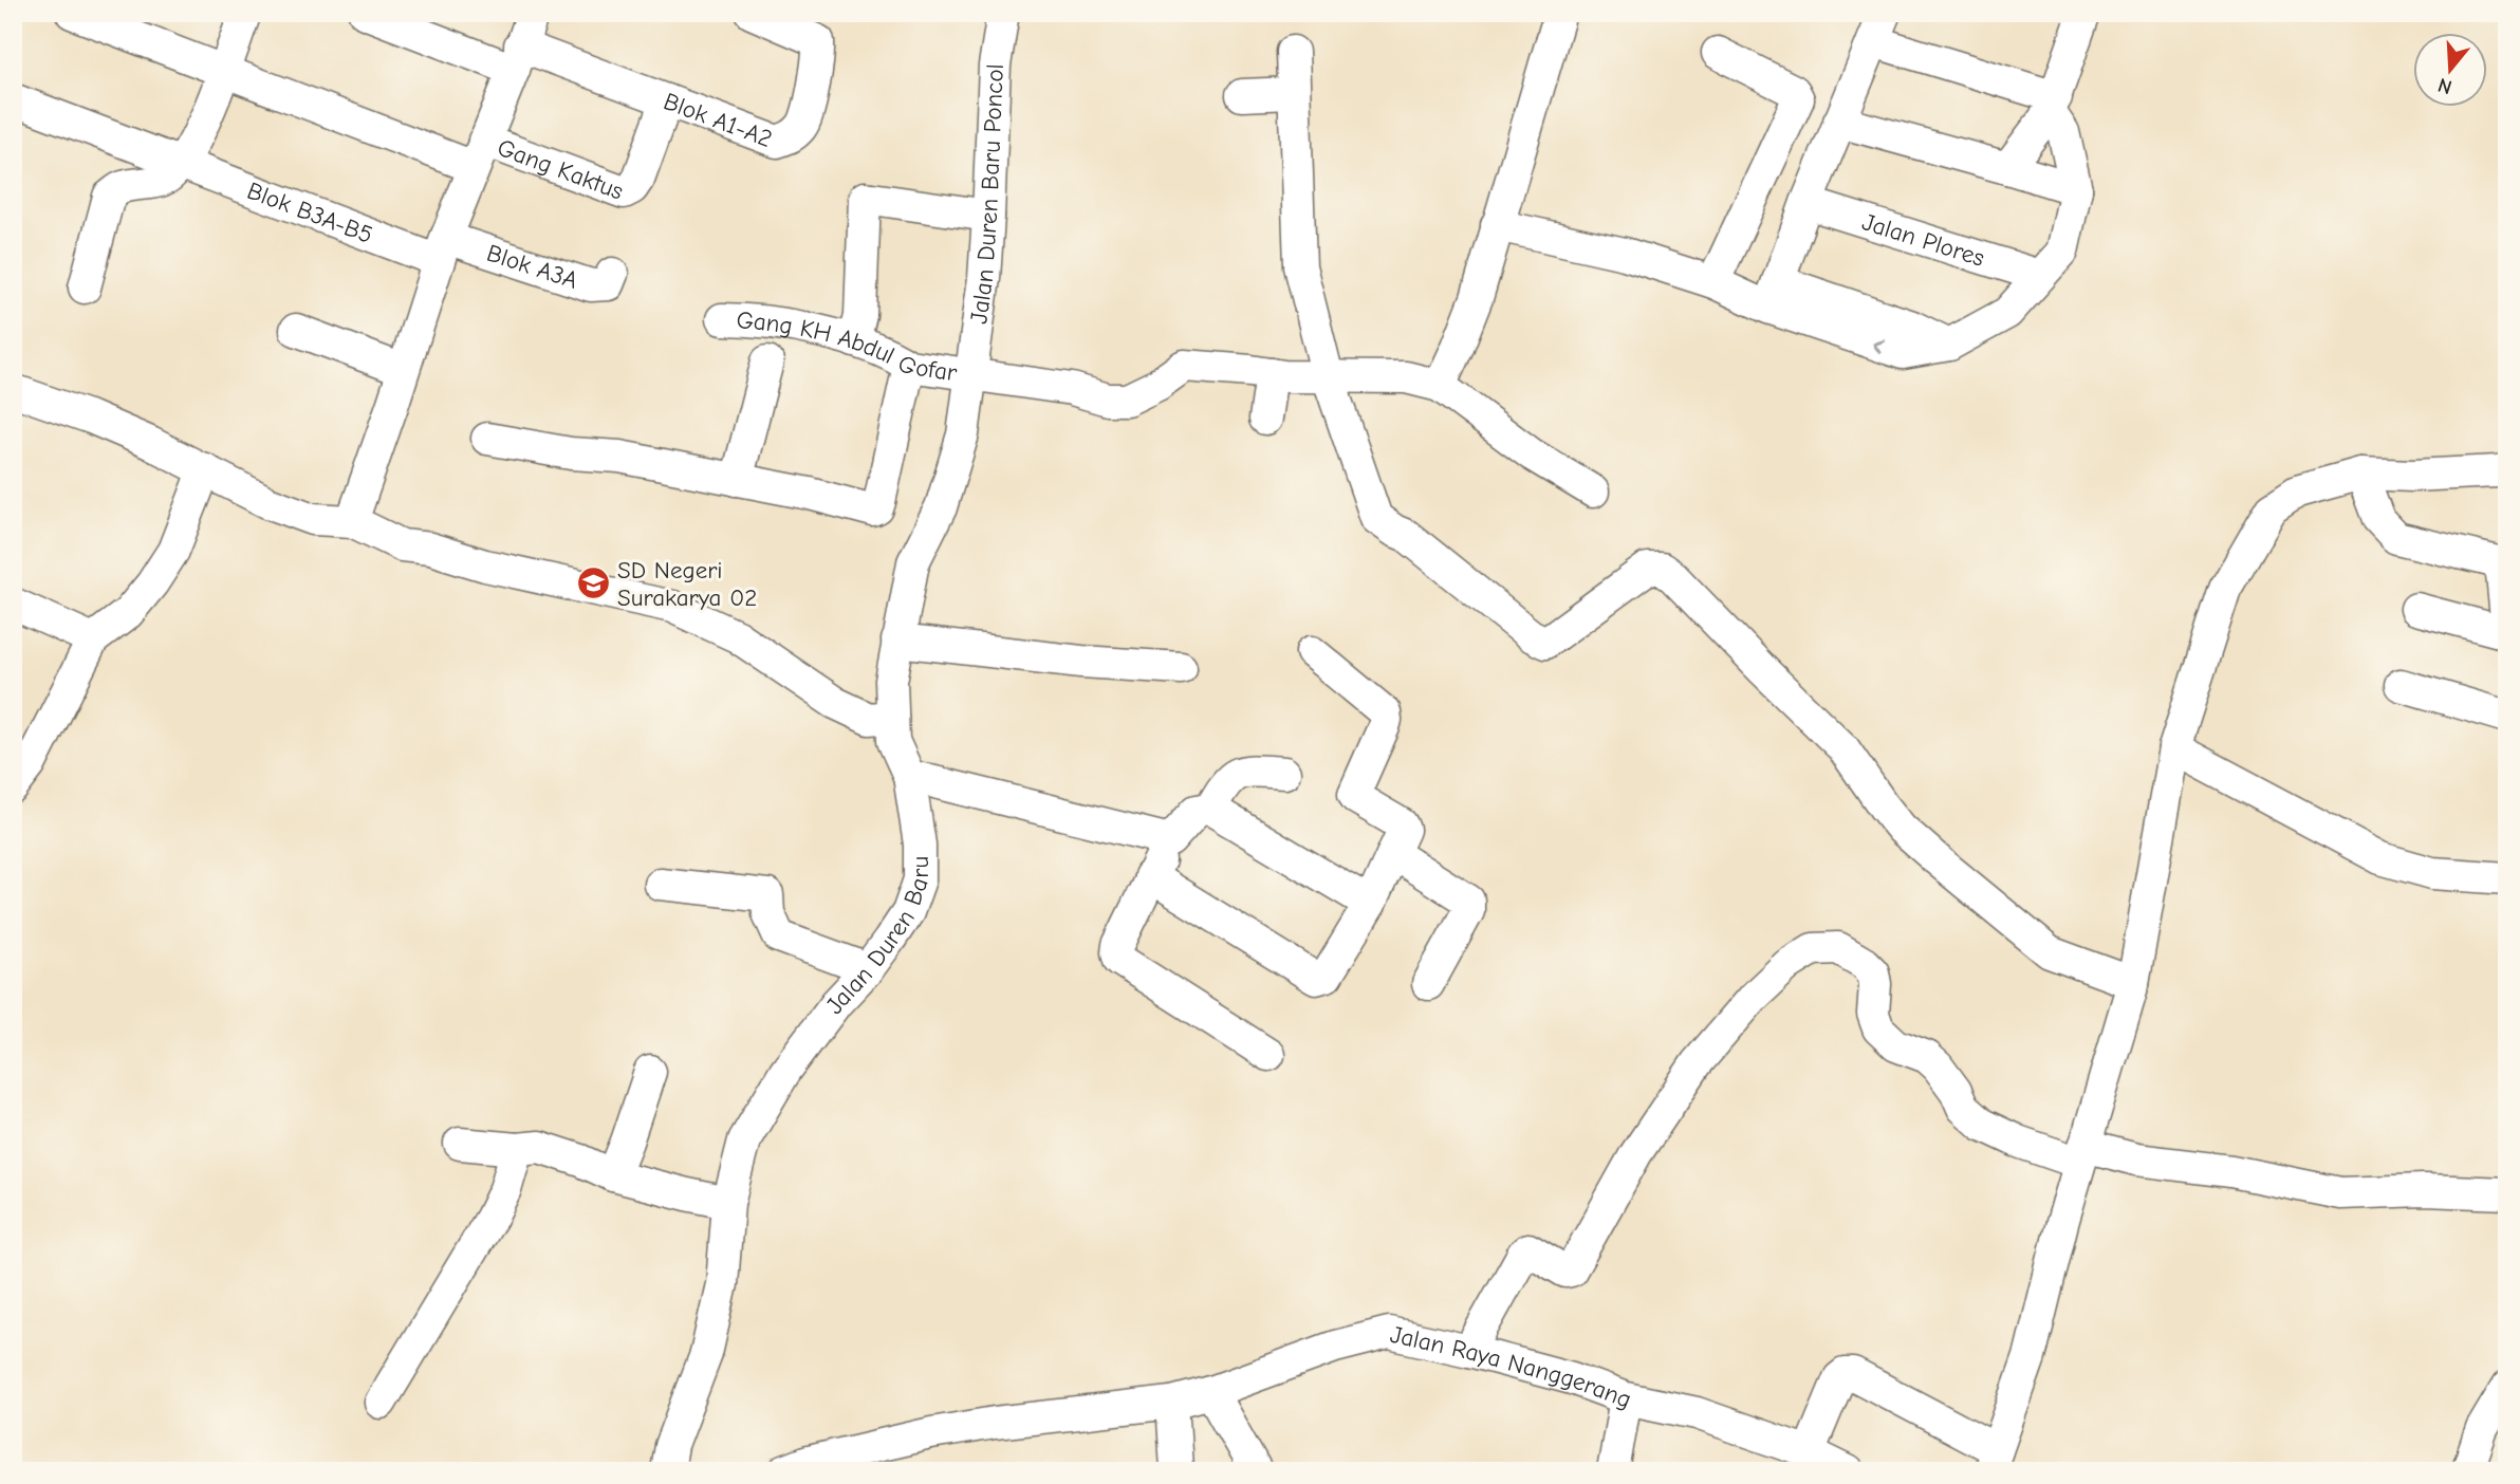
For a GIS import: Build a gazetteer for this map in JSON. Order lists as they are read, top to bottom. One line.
{"streets":{"street":["Blok A1-A2","Gang Kaktus","Jalan Duren Baru Poncol","Blok B3A-B5","Jalan Plores","Blok A3A","Gang KH Abdul Gofar","Jalan Duren Baru","Jalan Raya Nanggerang"]},"crossings":[["Blok A1-A2","Gang Kaktus"],["Jalan Duren Baru Poncol","Gang KH Abdul Gofar"],["Jalan Duren Baru Poncol","Jalan Duren Baru"],["Blok B3A-B5","Blok A3A"],["Gang KH Abdul Gofar","Jalan Duren Baru"]],"places":{"school or university":["SD Negeri Surakarya 02"]},"north":"bottom"}
